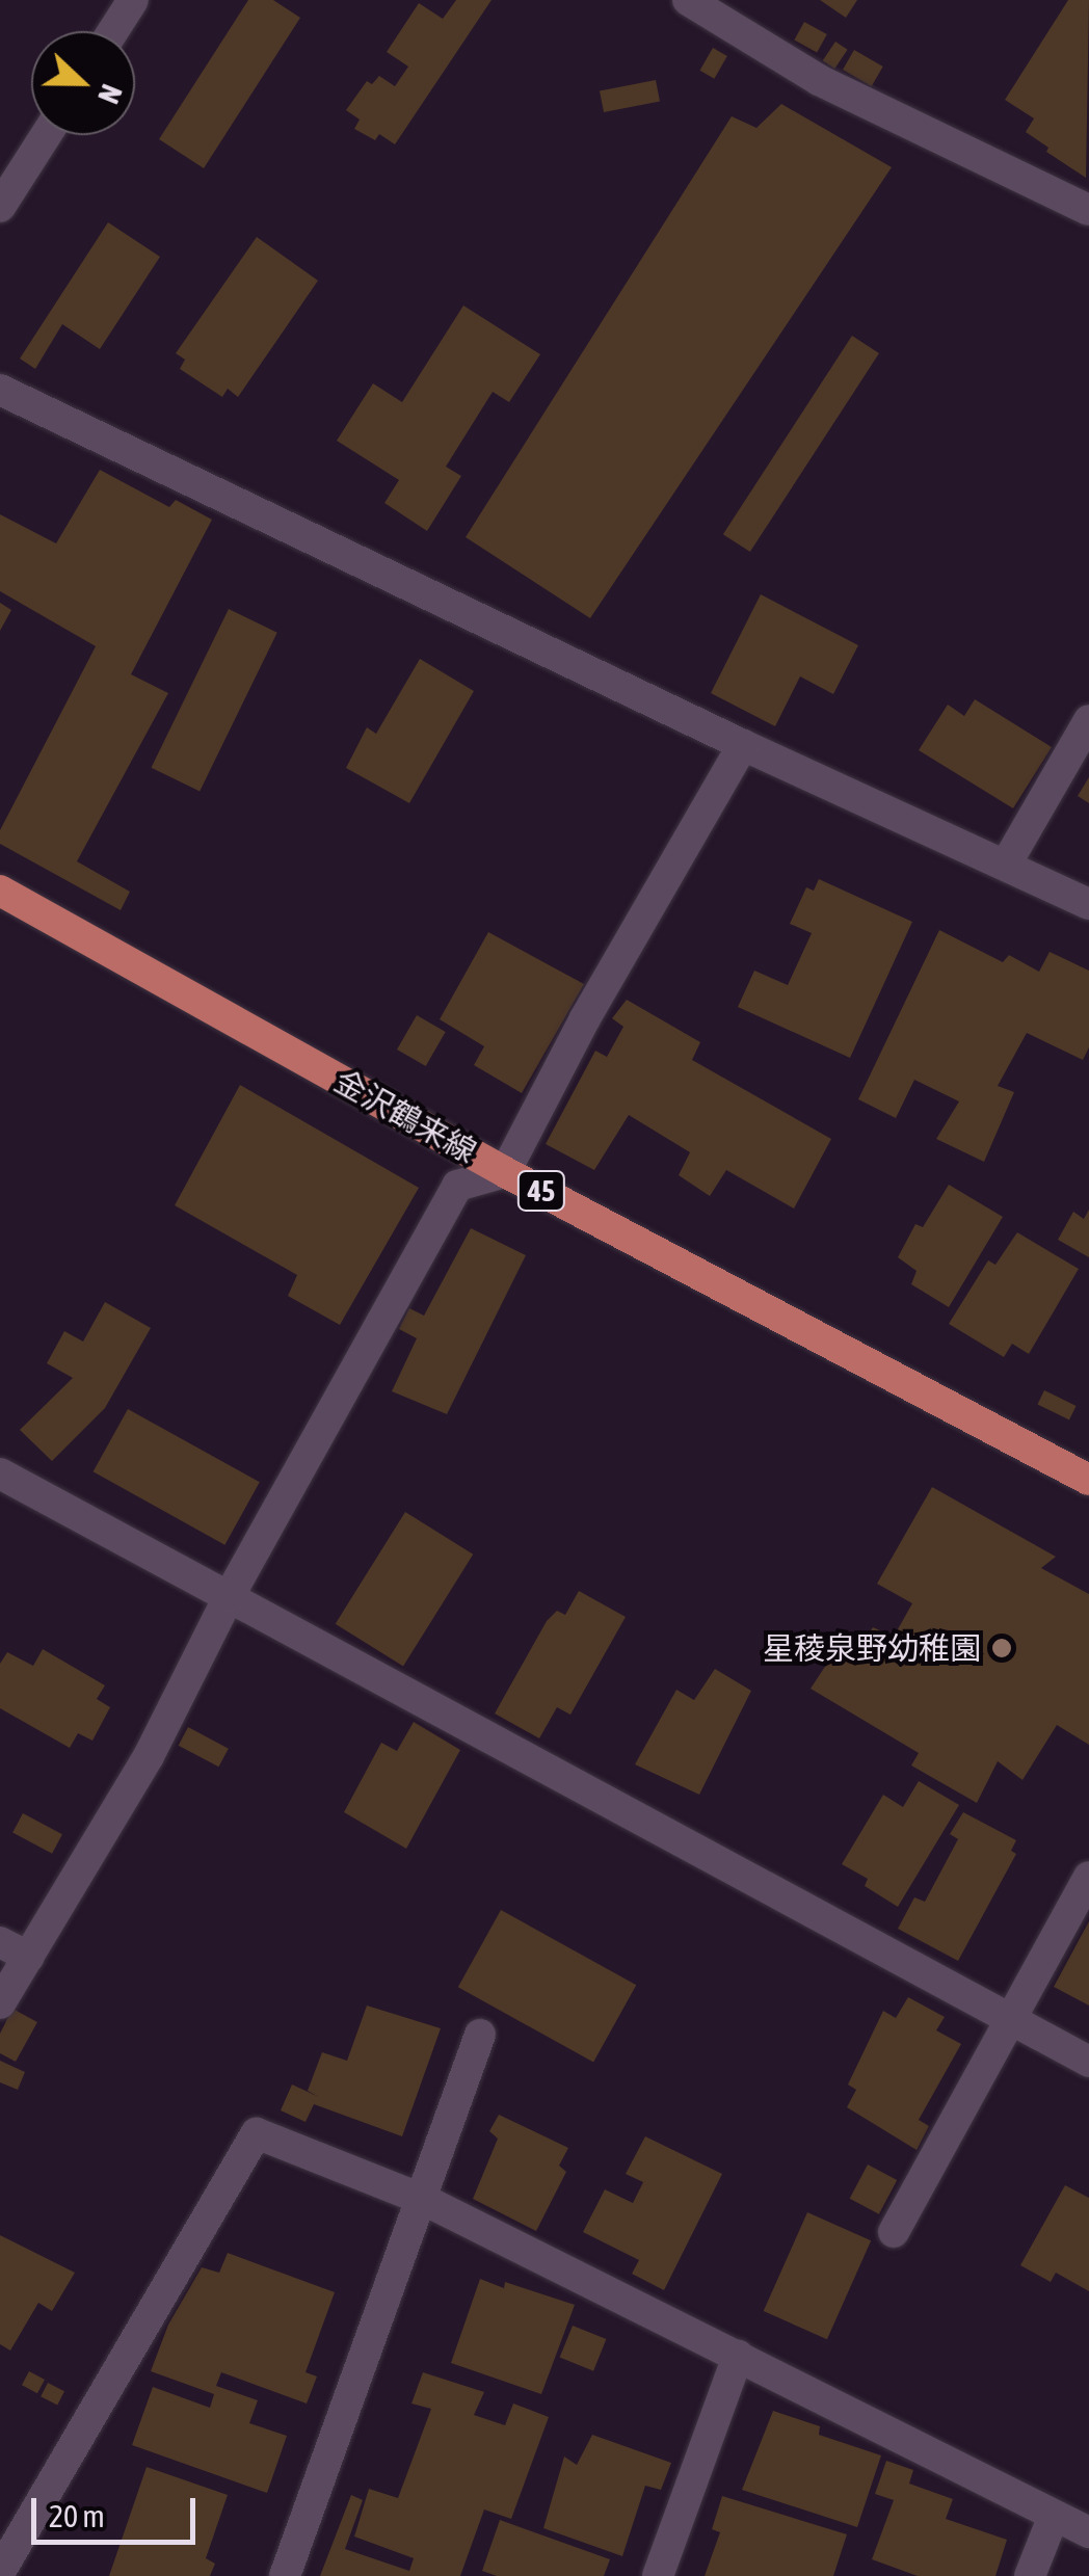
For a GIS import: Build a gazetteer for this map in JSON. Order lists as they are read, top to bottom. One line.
{"streets":{"main road":["金沢鶴来線","45"]},"places":["星稜泉野幼稚園"],"scale_bar":"20 m","north":"right"}
